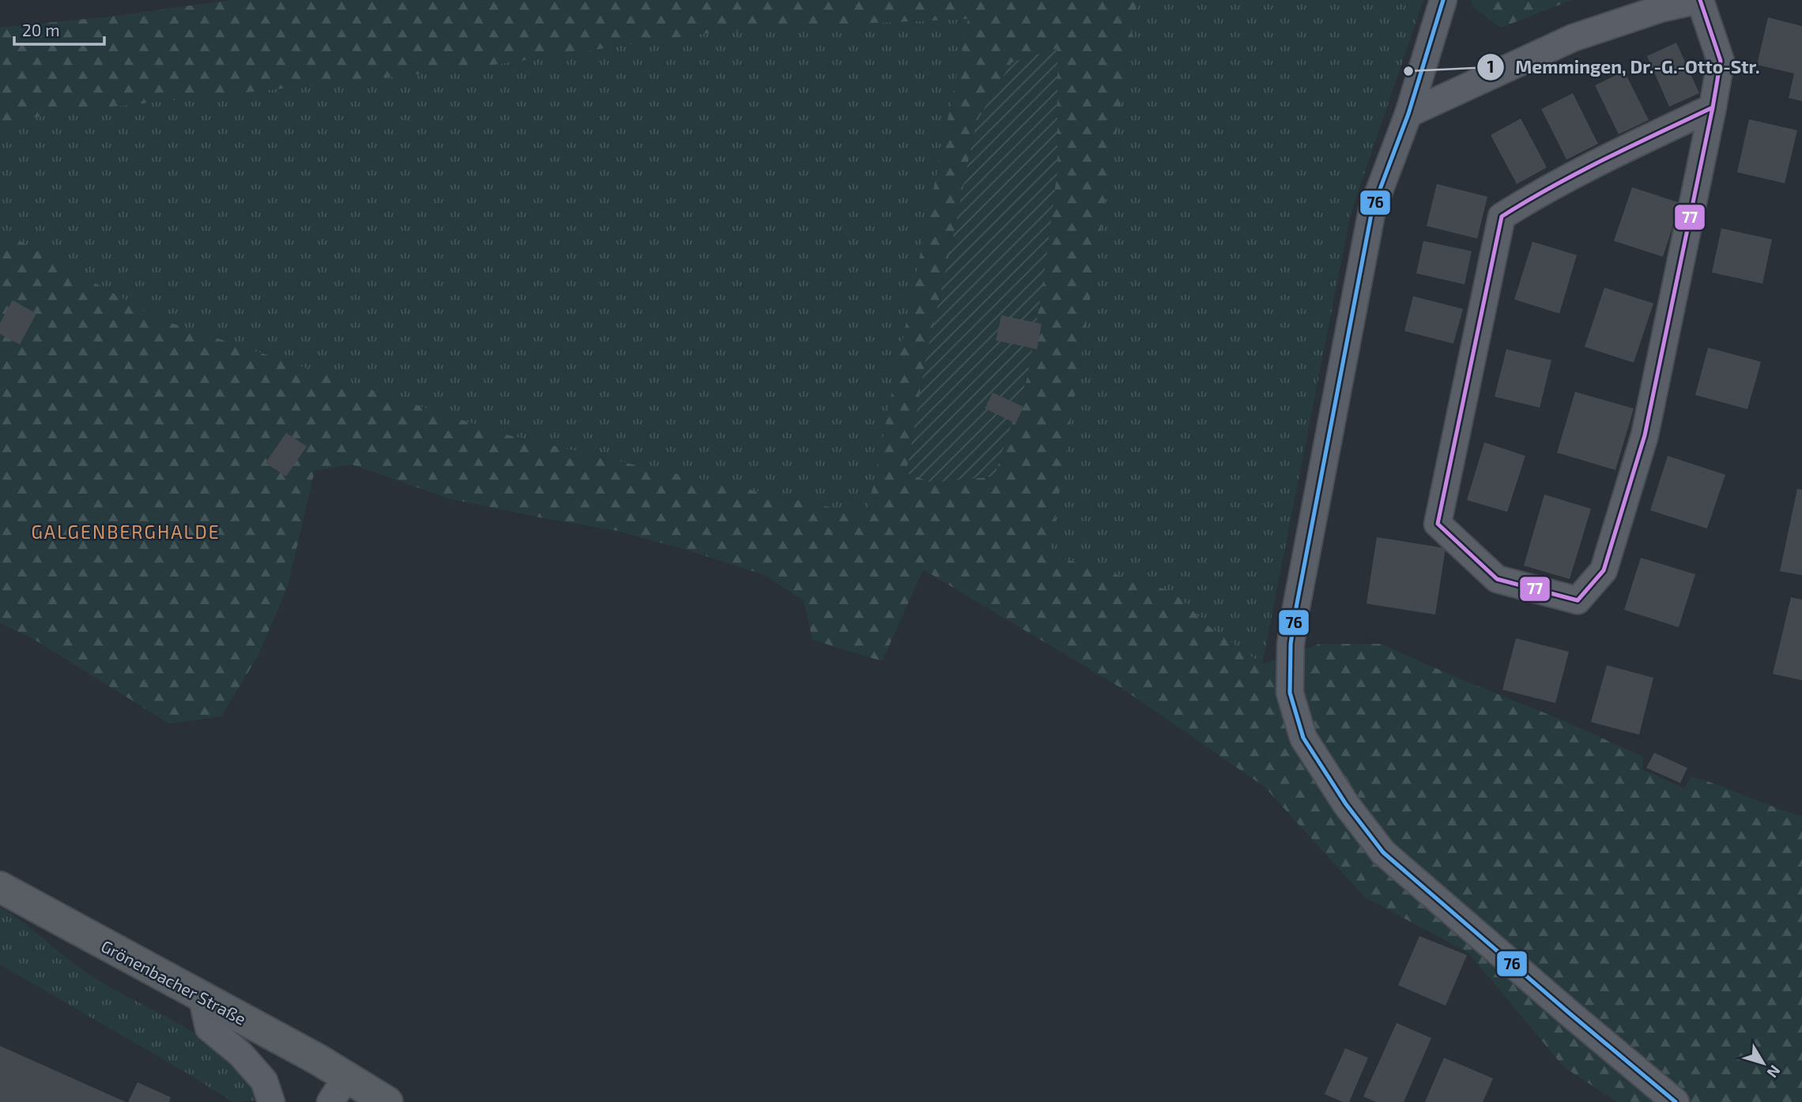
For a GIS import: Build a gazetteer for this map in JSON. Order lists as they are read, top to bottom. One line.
{"streets":{"main road":["Grönenbacher Straße"]},"districts":["GALGENBERGHALDE"],"places":["Memmingen, Dr.-G.-Otto-Str."],"lines":["transit line 76","transit line 77"],"scale_bar":"20 m","north":"bottom right"}
